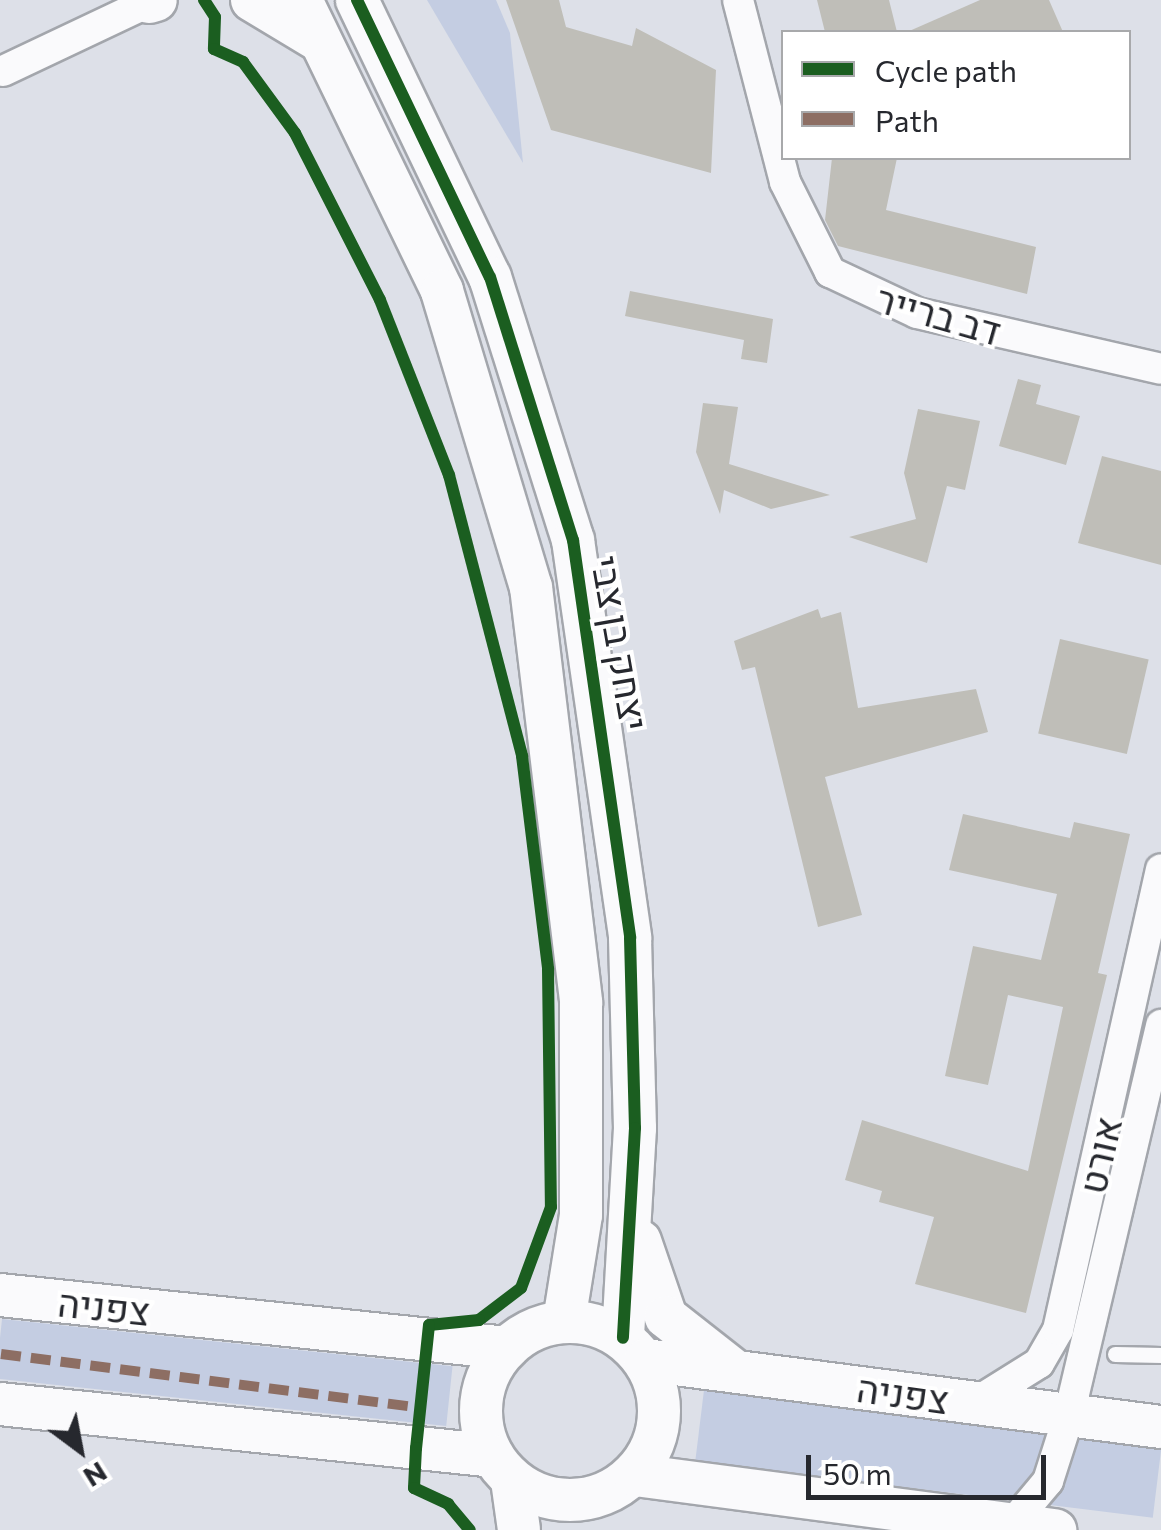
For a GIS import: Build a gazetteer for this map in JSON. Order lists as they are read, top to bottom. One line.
{"streets":{"street":["דב ברייר","יצחק בן צבי","אורט","צפניה"]},"crossings":[["יצחק בן צבי","צפניה"],["אורט","צפניה"]],"legend":["Cycle path","Path"],"scale_bar":"50 m","north":"bottom right"}
